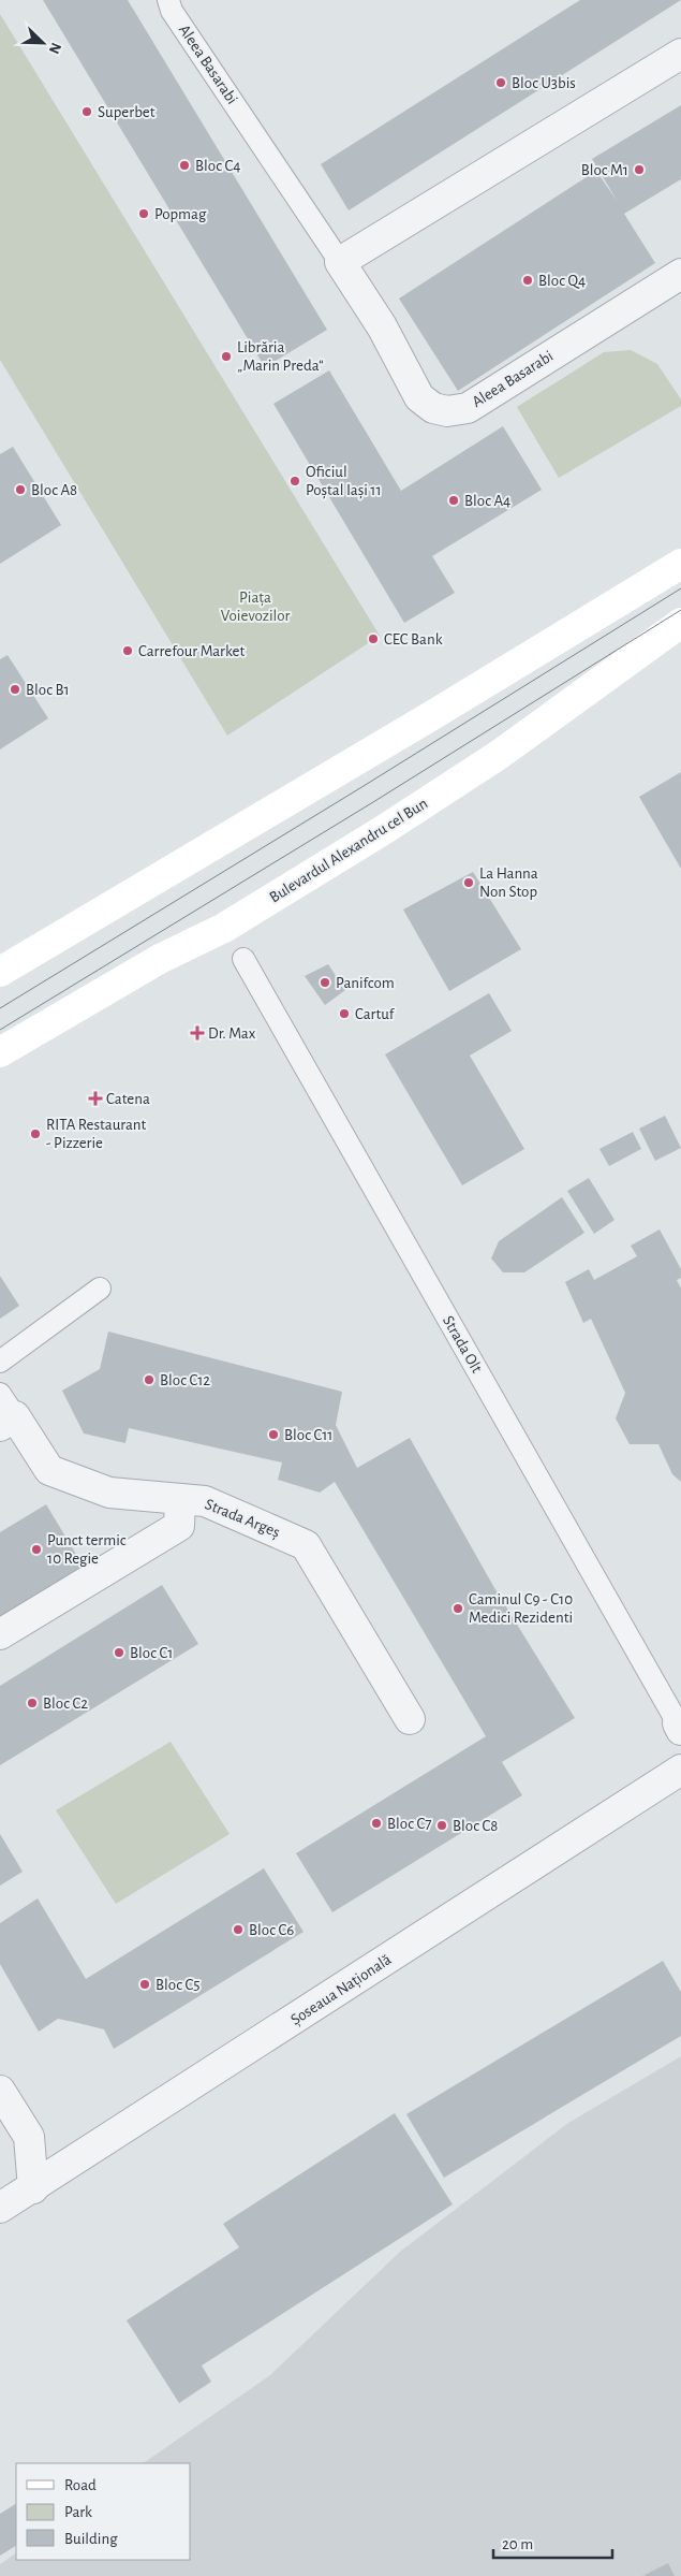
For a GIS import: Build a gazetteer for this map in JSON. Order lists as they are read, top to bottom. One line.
{"streets":{"main road":["Bulevardul Alexandru cel Bun"],"street":["Aleea Basarabi","Strada Argeș","Șoseaua Națională"],"lane":["Strada Olt"]},"parks":["Piața Voievozilor"],"places":{"other":["Bloc U3bis","Superbet","Bloc C4","Bloc M1","Popmag","Bloc Q4","Librăria „Marin Preda“","Oficiul Poștal Iași 11","Bloc A8","Bloc A4","CEC Bank","Carrefour Market","Bloc B1","La Hanna Non Stop","Panifcom","Cartuf","RITA Restaurant - Pizzerie","Bloc C12","Bloc C11","Punct termic 10 Regie","Caminul C9 - C10 Medici Rezidenti","Bloc C1","Bloc C2","Bloc C7","Bloc C8","Bloc C6","Bloc C5"],"health":["Dr. Max","Catena"]},"legend":["Road","Park","Building"],"scale_bar":"20 m","north":"bottom right"}
